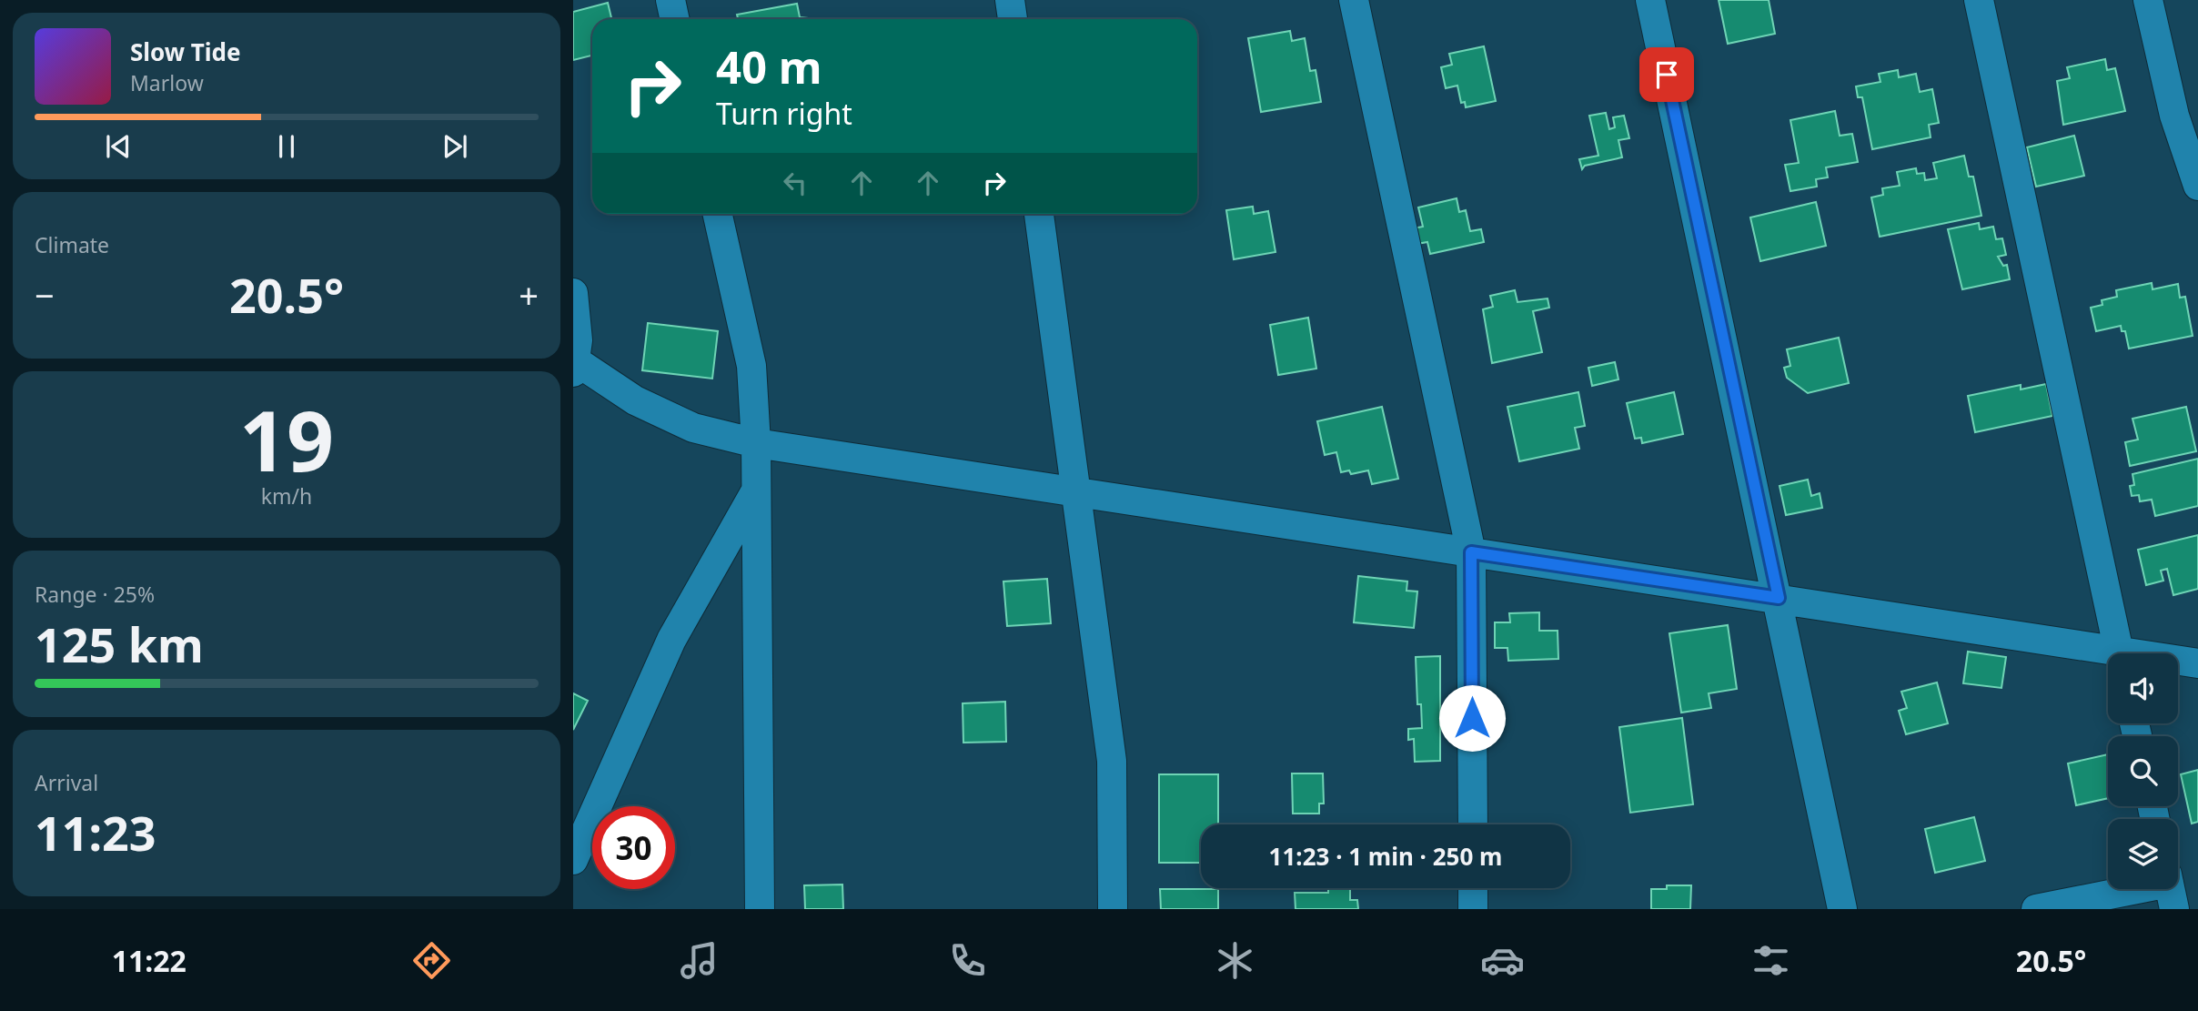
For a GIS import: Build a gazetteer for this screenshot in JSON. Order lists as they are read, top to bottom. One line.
{"page":{"turn":["40 m","Turn right"],"song":["Slow Tide","Marlow"],"tile":["Climate",["19","km/h"],["Range · 25%","125 km"],["Arrival","11:23"]],"heat":["−","20.5°","+"],"limit":"30","trip":"11:23 · 1 min · 250 m","tabs":["11:22","20.5°"]}}
